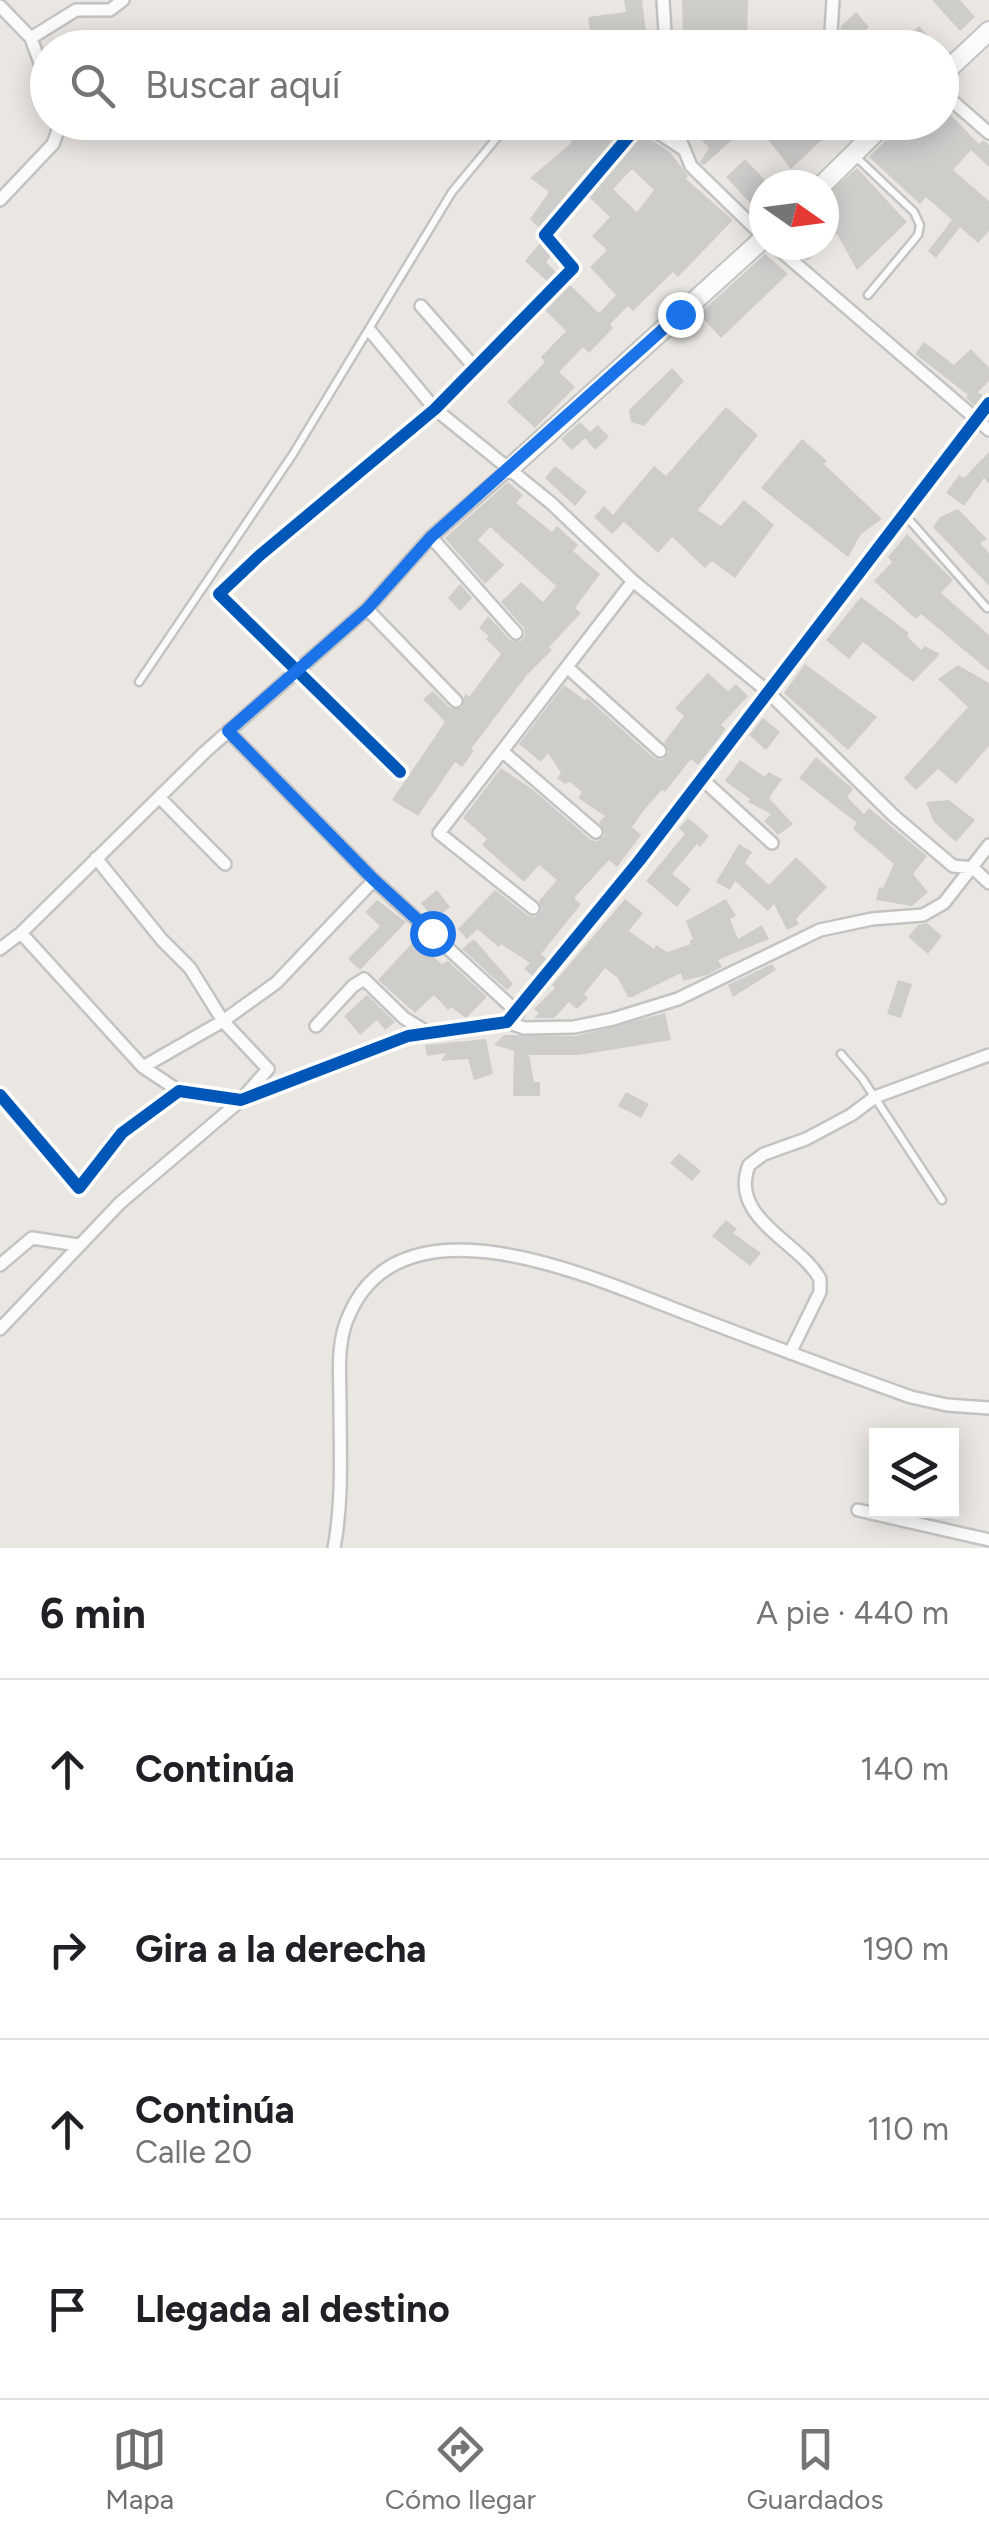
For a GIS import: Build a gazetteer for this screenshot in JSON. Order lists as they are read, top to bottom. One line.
{"north":"right","page":{"search":"Buscar aquí","heading":["6 min","A pie · 440 m"],"list":[["Continúa","140 m"],["Gira a la derecha","190 m"],["Continúa","Calle 20","110 m"],"Llegada al destino"],"nav":["Mapa","Cómo llegar","Guardados"]}}
